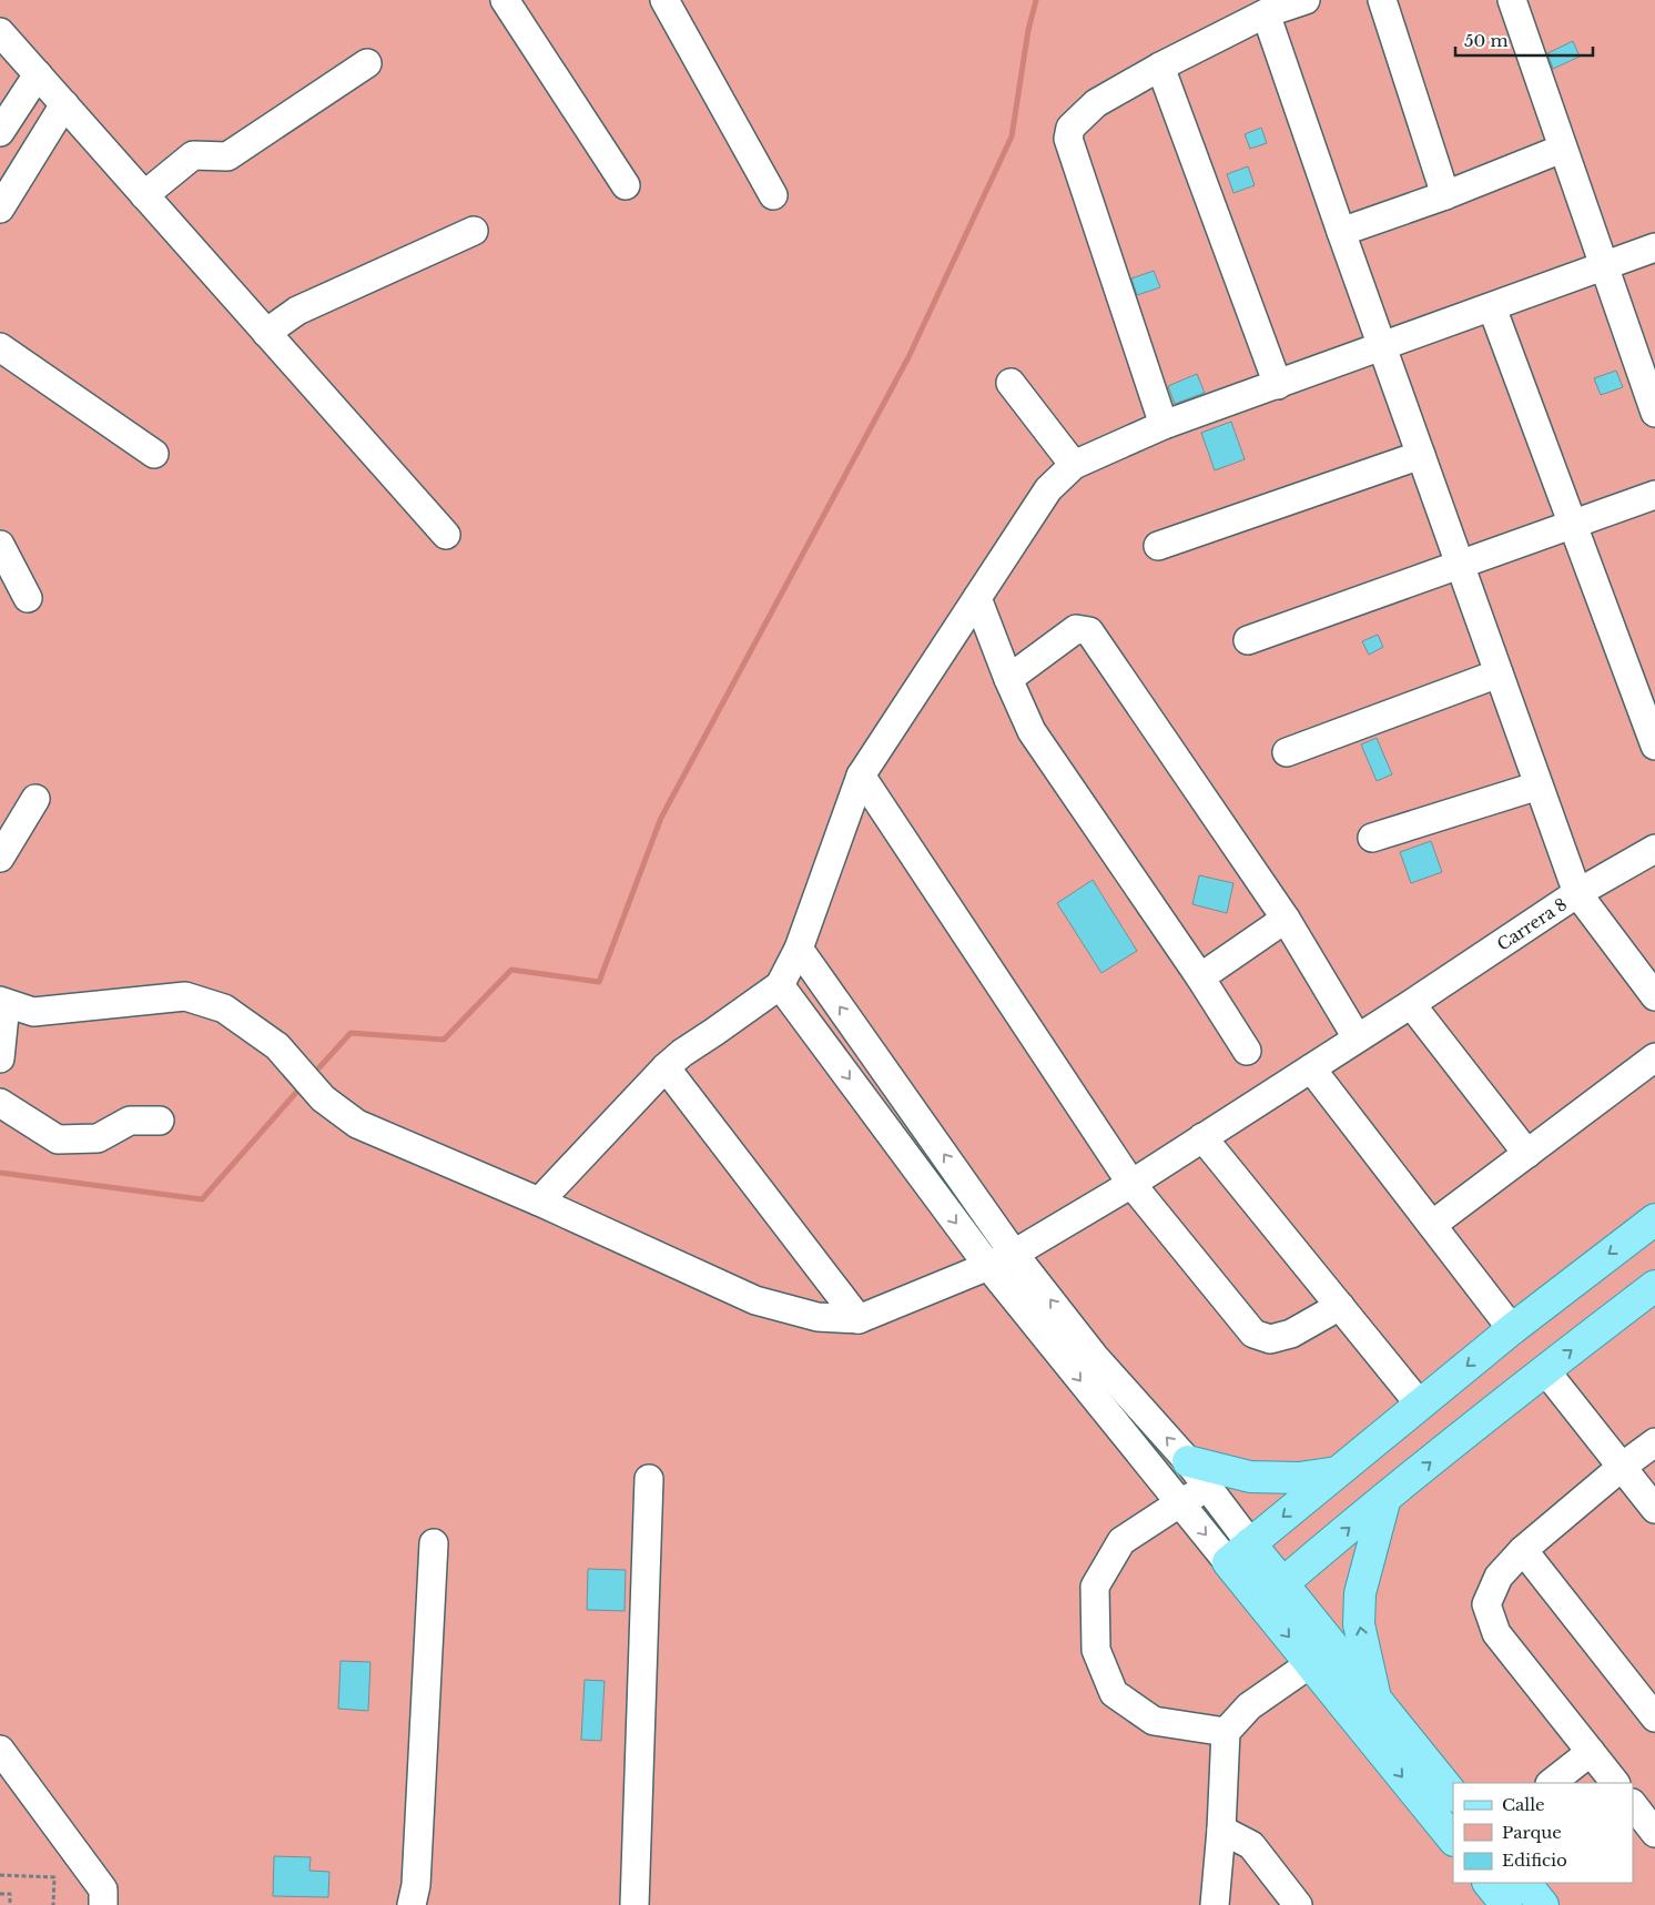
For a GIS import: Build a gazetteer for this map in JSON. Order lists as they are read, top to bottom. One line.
{"streets":{"street":["Carrera 8"]},"legend":["Calle","Parque","Edificio"],"scale_bar":"50 m"}
